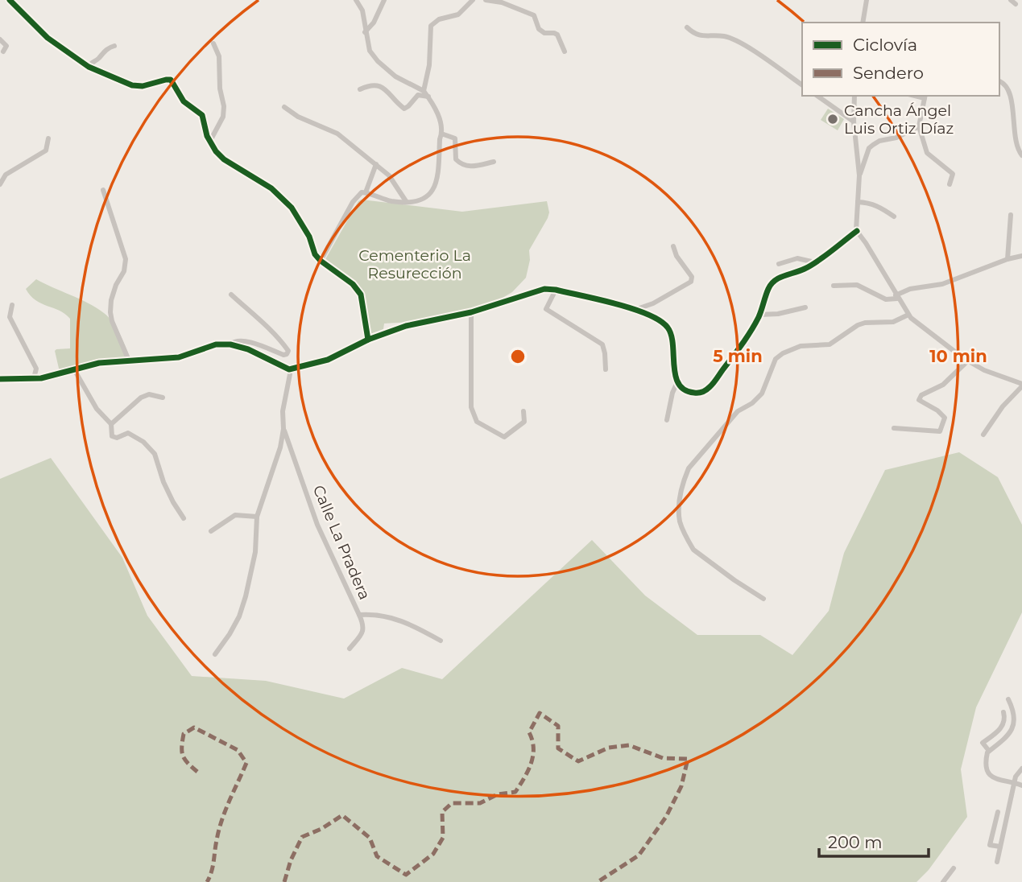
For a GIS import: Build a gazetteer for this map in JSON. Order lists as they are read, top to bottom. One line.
{"streets":{"street":["Calle La Pradera"]},"parks":["Cementerio La Resurección"],"places":["Cancha Ángel Luis Ortiz Díaz"],"legend":["Ciclovía","Sendero"],"scale_bar":"200 m","rings":["5 min","10 min"]}
